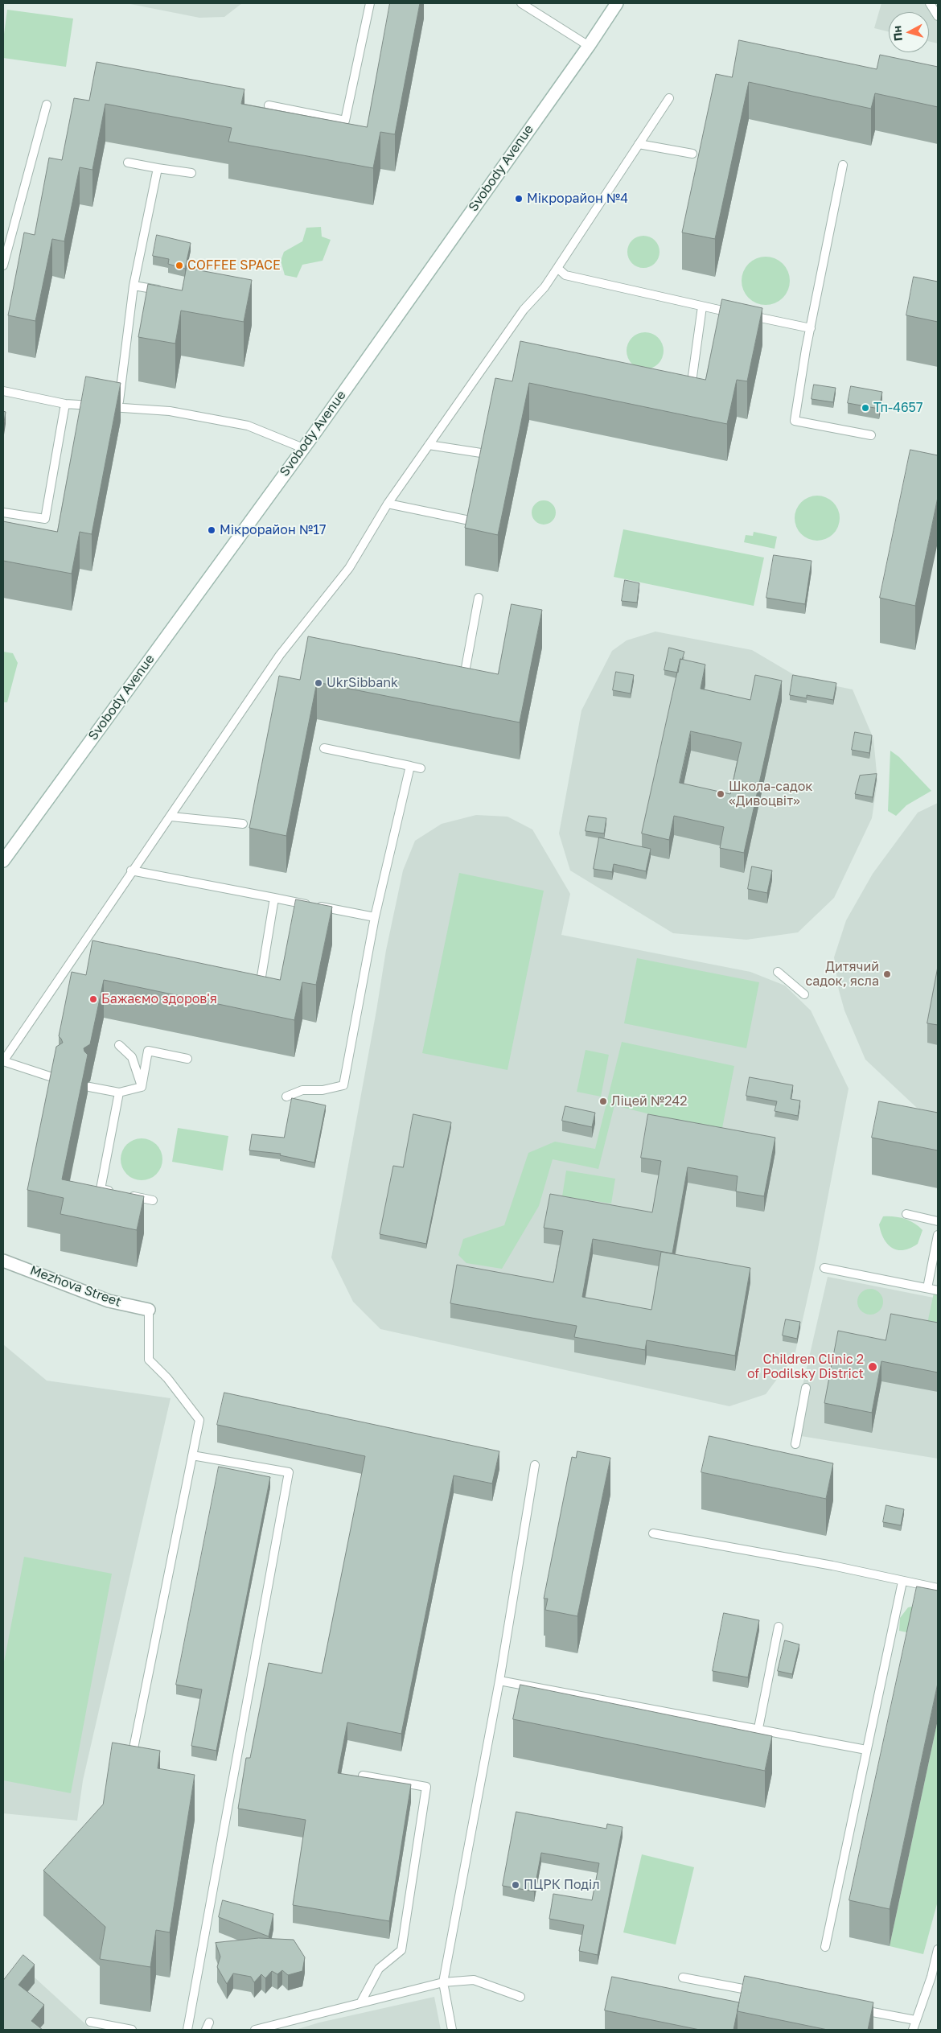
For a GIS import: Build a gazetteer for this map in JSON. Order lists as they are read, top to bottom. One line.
{"streets":{"street":["Svobody Avenue","Mezhova Street"]},"places":["Мікрорайон №4","COFFEE SPACE","Тп-4657","Мікрорайон №17","UkrSibbank","Школа-садок «Дивоцвіт»","Дитячий садок, ясла","Бажаємо здоров'я","Ліцей №242","Children Clinic 2 of Podilsky District","ПЦРК Поділ"],"north":"left"}
